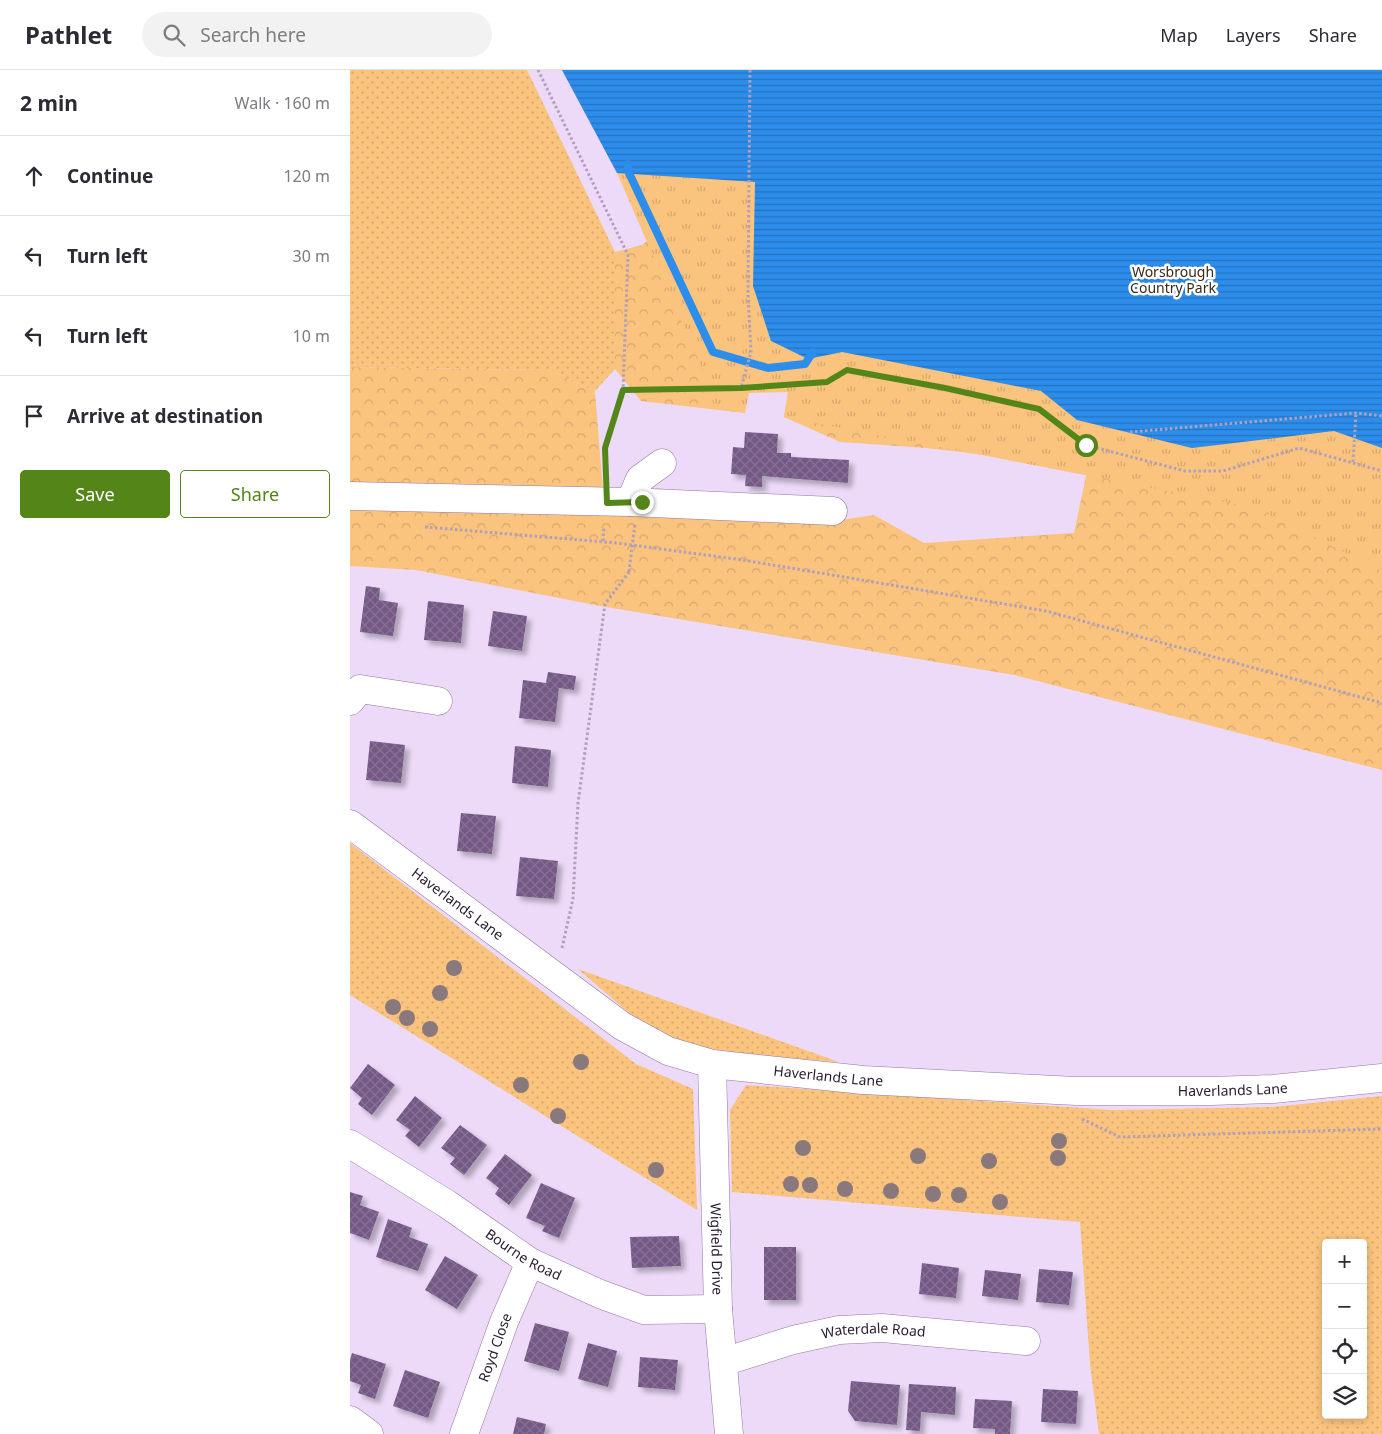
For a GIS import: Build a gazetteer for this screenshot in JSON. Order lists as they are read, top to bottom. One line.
{"streets":{"street":["Haverlands Lane","Wigfield Drive","Bourne Road","Waterdale Road","Royd Close"]},"crossings":[["Haverlands Lane","Wigfield Drive"],["Wigfield Drive","Bourne Road"],["Wigfield Drive","Waterdale Road"],["Bourne Road","Royd Close"]],"parks":["Worsbrough Country Park"],"page":{"header":"Pathlet","search":"Search here","nav":["Map","Layers","Share"],"heading":["2 min","Walk · 160 m"],"list":[["Continue","120 m"],["Turn left","30 m"],["Turn left","10 m"],"Arrive at destination"],"buttons":["Save","Share"],"map_buttons":["+","−"]}}
